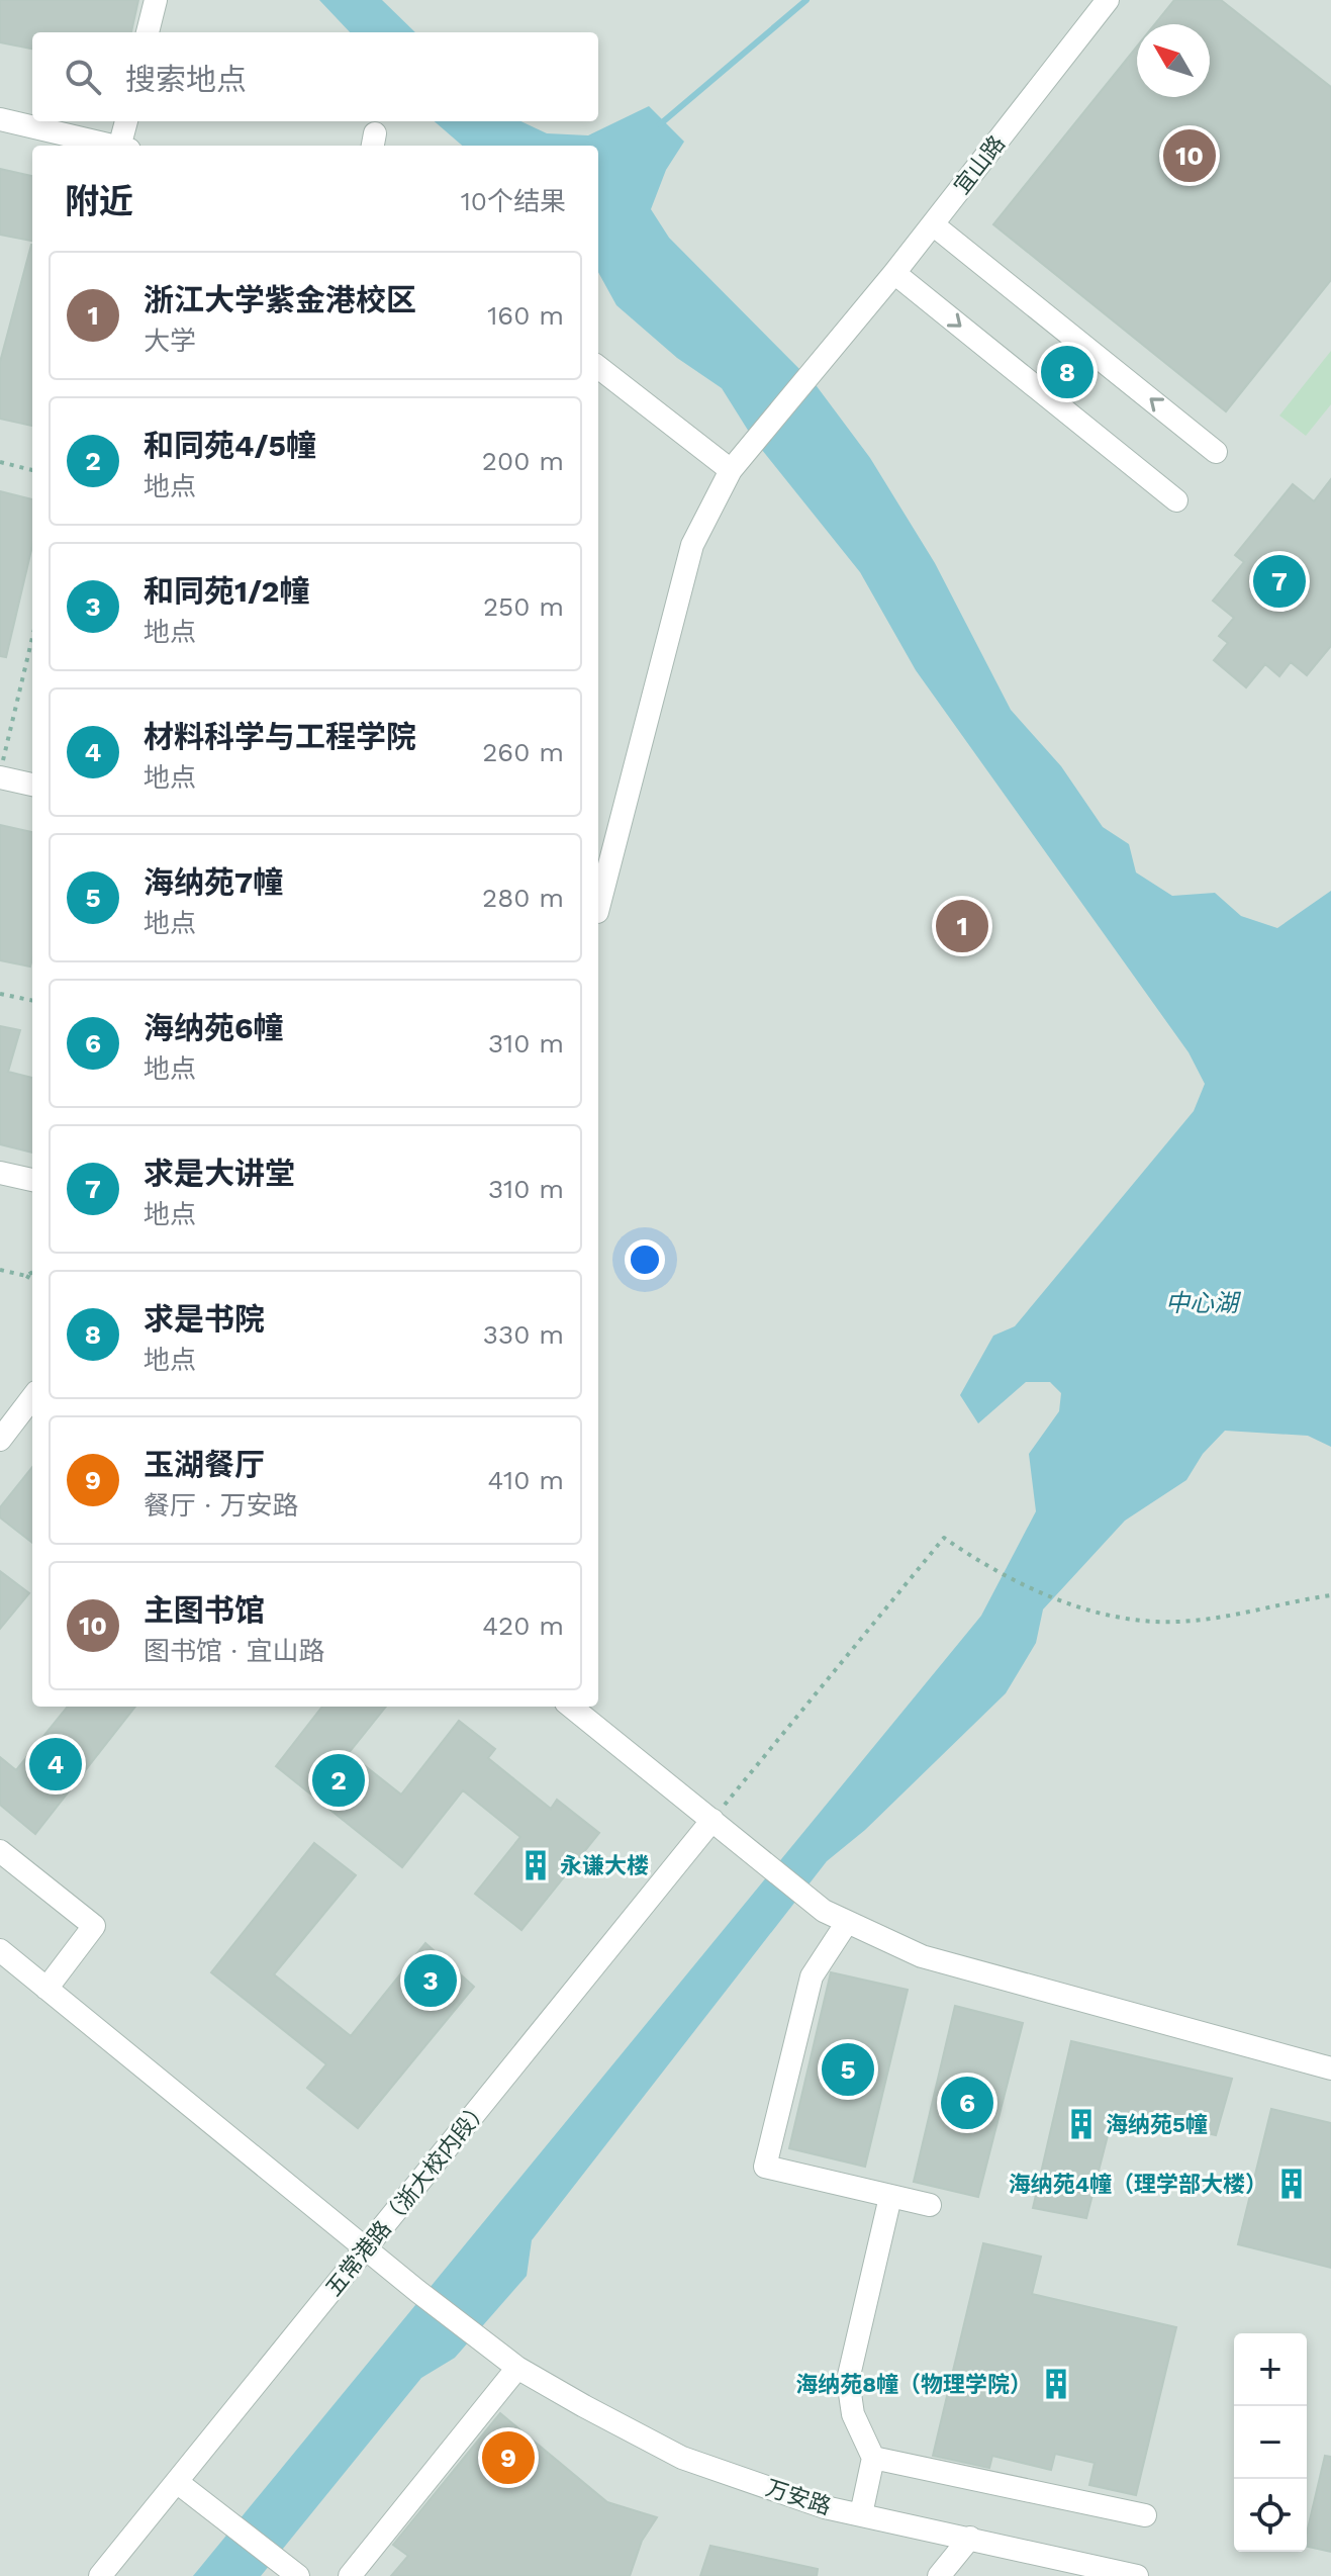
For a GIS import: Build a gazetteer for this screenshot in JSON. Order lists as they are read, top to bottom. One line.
{"streets":{"street":["宜山路","五常港路（浙大校内段）","万安路"]},"crossings":[["五常港路（浙大校内段）","万安路"]],"water":["中心湖"],"places":{"building":["永谦大楼","海纳苑5幢","海纳苑4幢（理学部大楼）","海纳苑8幢（物理学院）"]},"north":"top left","page":{"search":"搜索地点","pins":["10","8","7","1","4","2","3","5","6","9"],"heading":["附近","10个结果"],"list":[{"mark":"1","name":"浙江大学紫金港校区","note":"大学","value":"160 m"},{"mark":"2","name":"和同苑4/5幢","note":"地点","value":"200 m"},{"mark":"3","name":"和同苑1/2幢","note":"地点","value":"250 m"},{"mark":"4","name":"材料科学与工程学院","note":"地点","value":"260 m"},{"mark":"5","name":"海纳苑7幢","note":"地点","value":"280 m"},{"mark":"6","name":"海纳苑6幢","note":"地点","value":"310 m"},{"mark":"7","name":"求是大讲堂","note":"地点","value":"310 m"},{"mark":"8","name":"求是书院","note":"地点","value":"330 m"},{"mark":"9","name":"玉湖餐厅","note":"餐厅 · 万安路","value":"410 m"},{"mark":"10","name":"主图书馆","note":"图书馆 · 宜山路","value":"420 m"}],"map_buttons":["+","−"]}}
